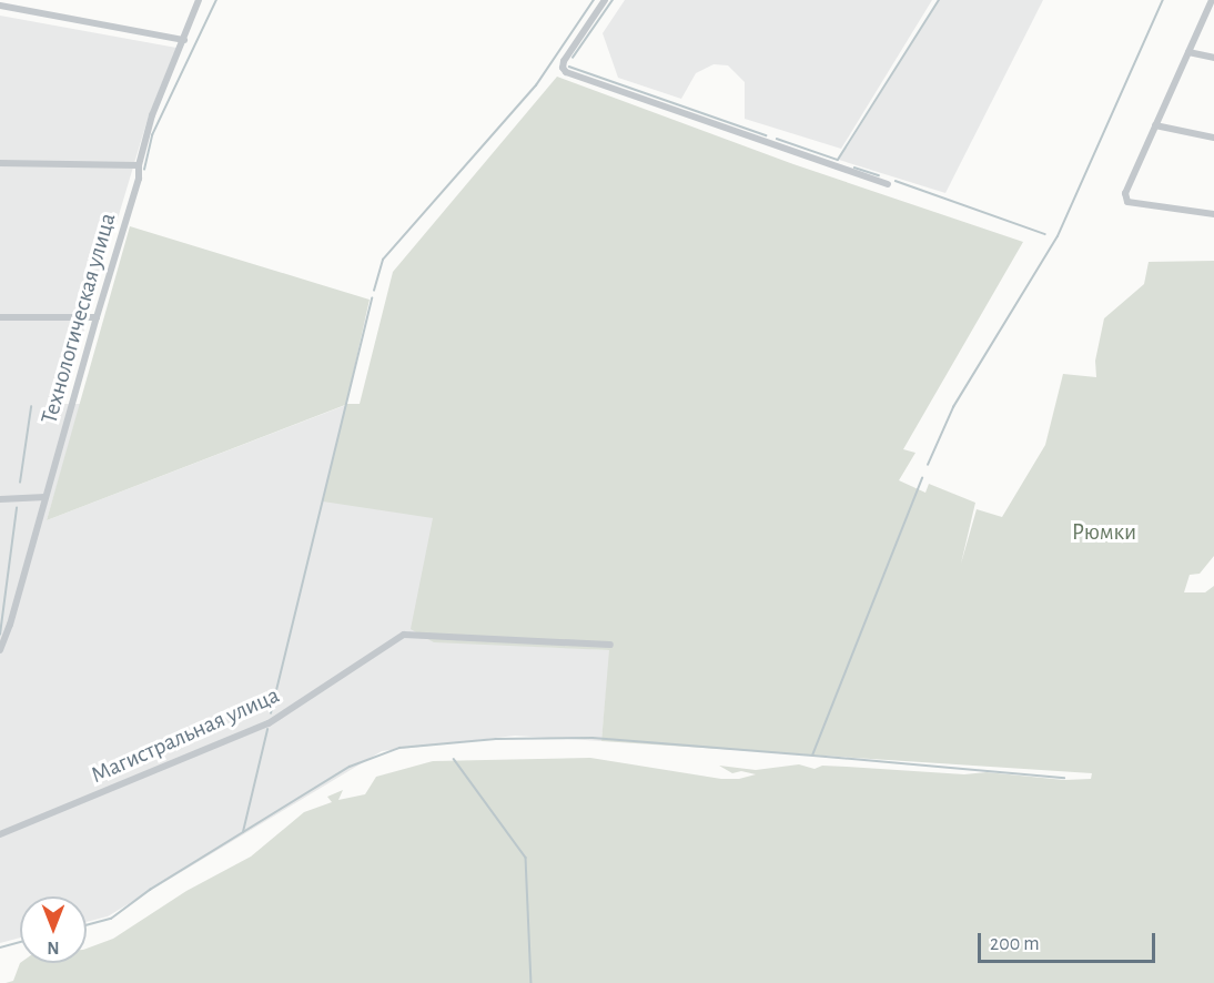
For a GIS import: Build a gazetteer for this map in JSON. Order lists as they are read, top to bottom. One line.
{"streets":{"street":["Технологическая улица","Магистральная улица"]},"parks":["Рюмки"],"scale_bar":"200 m","north":"bottom"}
